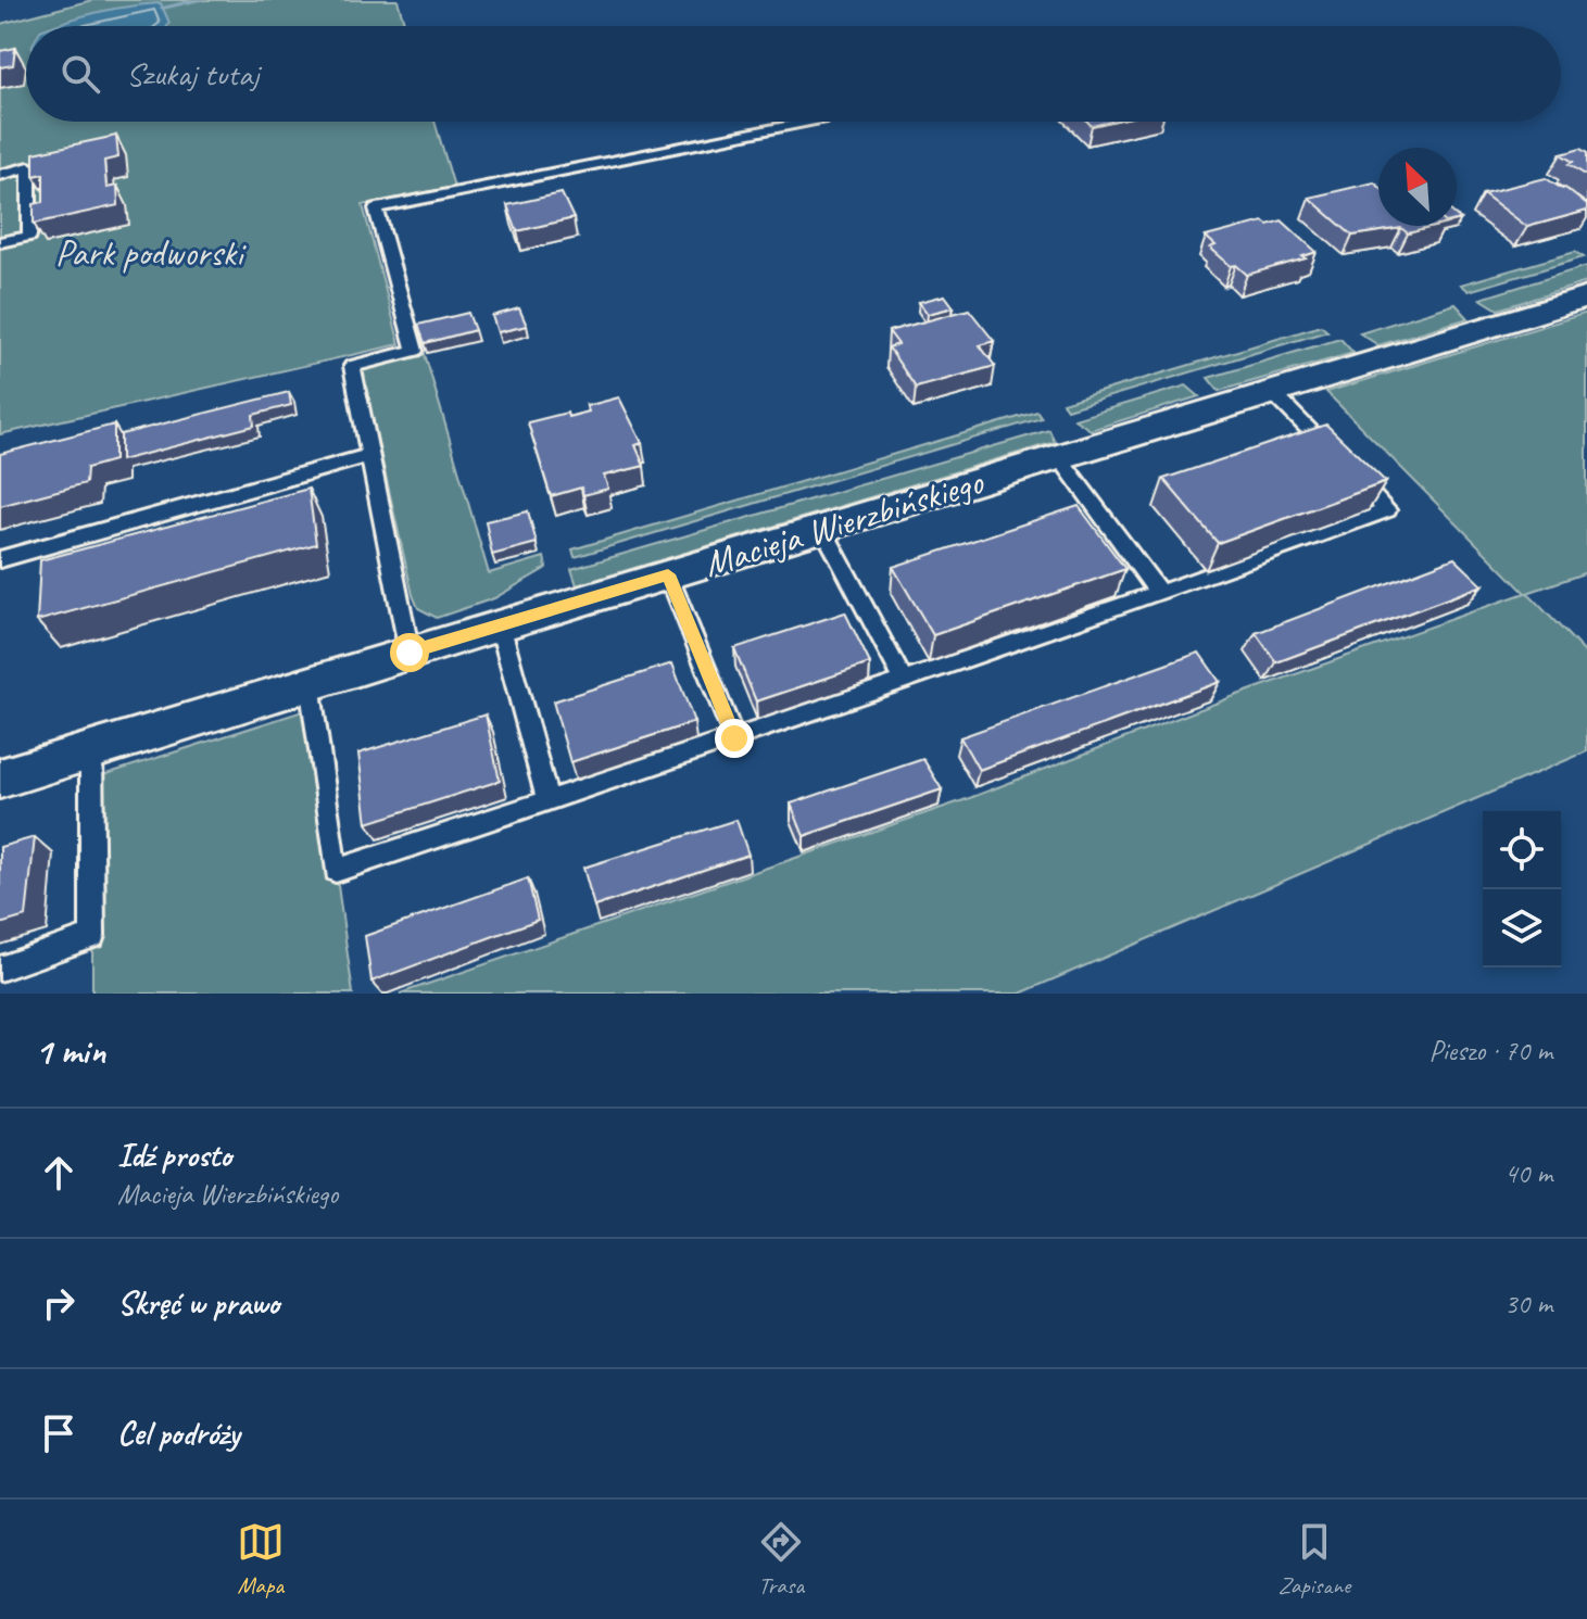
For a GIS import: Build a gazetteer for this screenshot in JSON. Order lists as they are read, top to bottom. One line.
{"streets":{"street":["Macieja Wierzbińskiego"]},"parks":["Park podworski"],"north":"top left","page":{"search":"Szukaj tutaj","heading":["1 min","Pieszo · 70 m"],"list":[["Idź prosto","Macieja Wierzbińskiego","40 m"],["Skręć w prawo","30 m"],"Cel podróży"],"nav":["Mapa","Trasa","Zapisane"]}}
